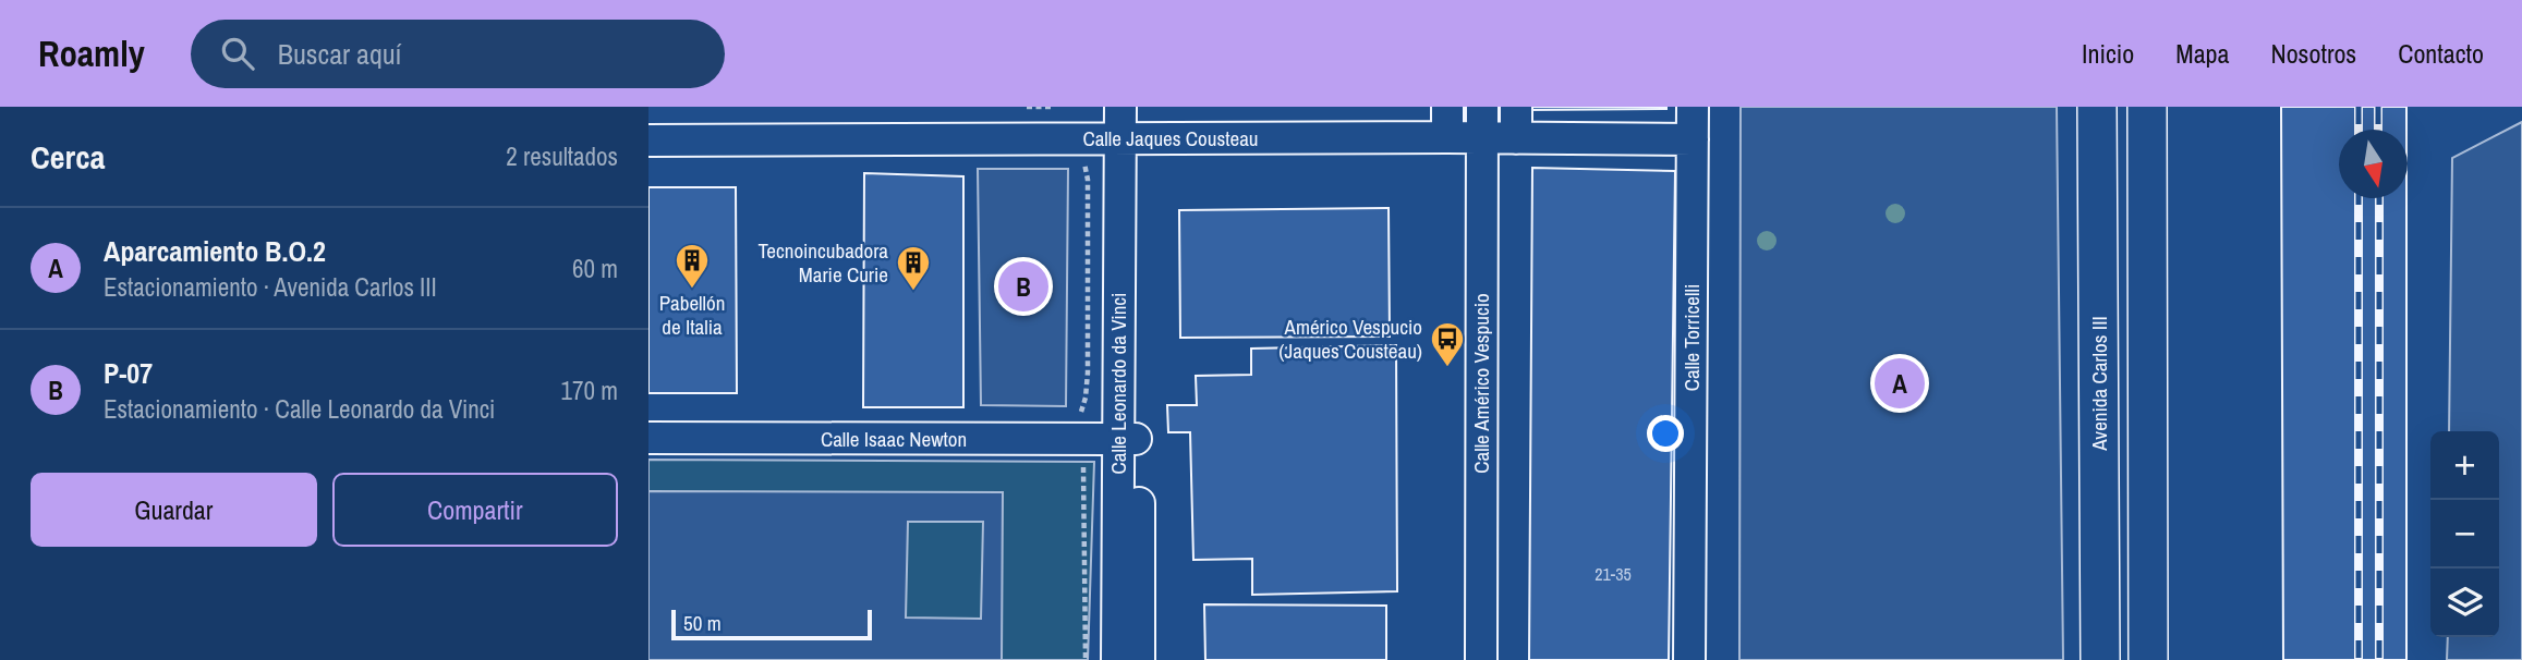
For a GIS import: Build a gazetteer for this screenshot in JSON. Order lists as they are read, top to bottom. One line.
{"streets":{"main road":["Avenida Carlos III"],"street":["Calle Jaques Cousteau","Calle Torricelli","Calle Leonardo da Vinci","Calle Américo Vespucio","Calle Isaac Newton"]},"crossings":[["Calle Jaques Cousteau","Calle Torricelli"],["Calle Jaques Cousteau","Calle Leonardo da Vinci"],["Calle Jaques Cousteau","Calle Américo Vespucio"],["Calle Leonardo da Vinci","Calle Isaac Newton"]],"places":{"building":["Pabellón de Italia","Tecnoincubadora Marie Curie"],"bus stop":["Américo Vespucio (Jaques Cousteau)"]},"house_numbers":["21-35"],"scale_bar":"50 m","north":"bottom","page":{"header":"Roamly","search":"Buscar aquí","nav":["Inicio","Mapa","Nosotros","Contacto"],"heading":["Cerca","2 resultados"],"list":[{"mark":"A","name":"Aparcamiento B.O.2","note":"Estacionamiento · Avenida Carlos III","value":"60 m"},{"mark":"B","name":"P-07","note":"Estacionamiento · Calle Leonardo da Vinci","value":"170 m"}],"pins":["B","A"],"map_buttons":["+","−"],"buttons":["Guardar","Compartir"],"scale":"50 m"}}
